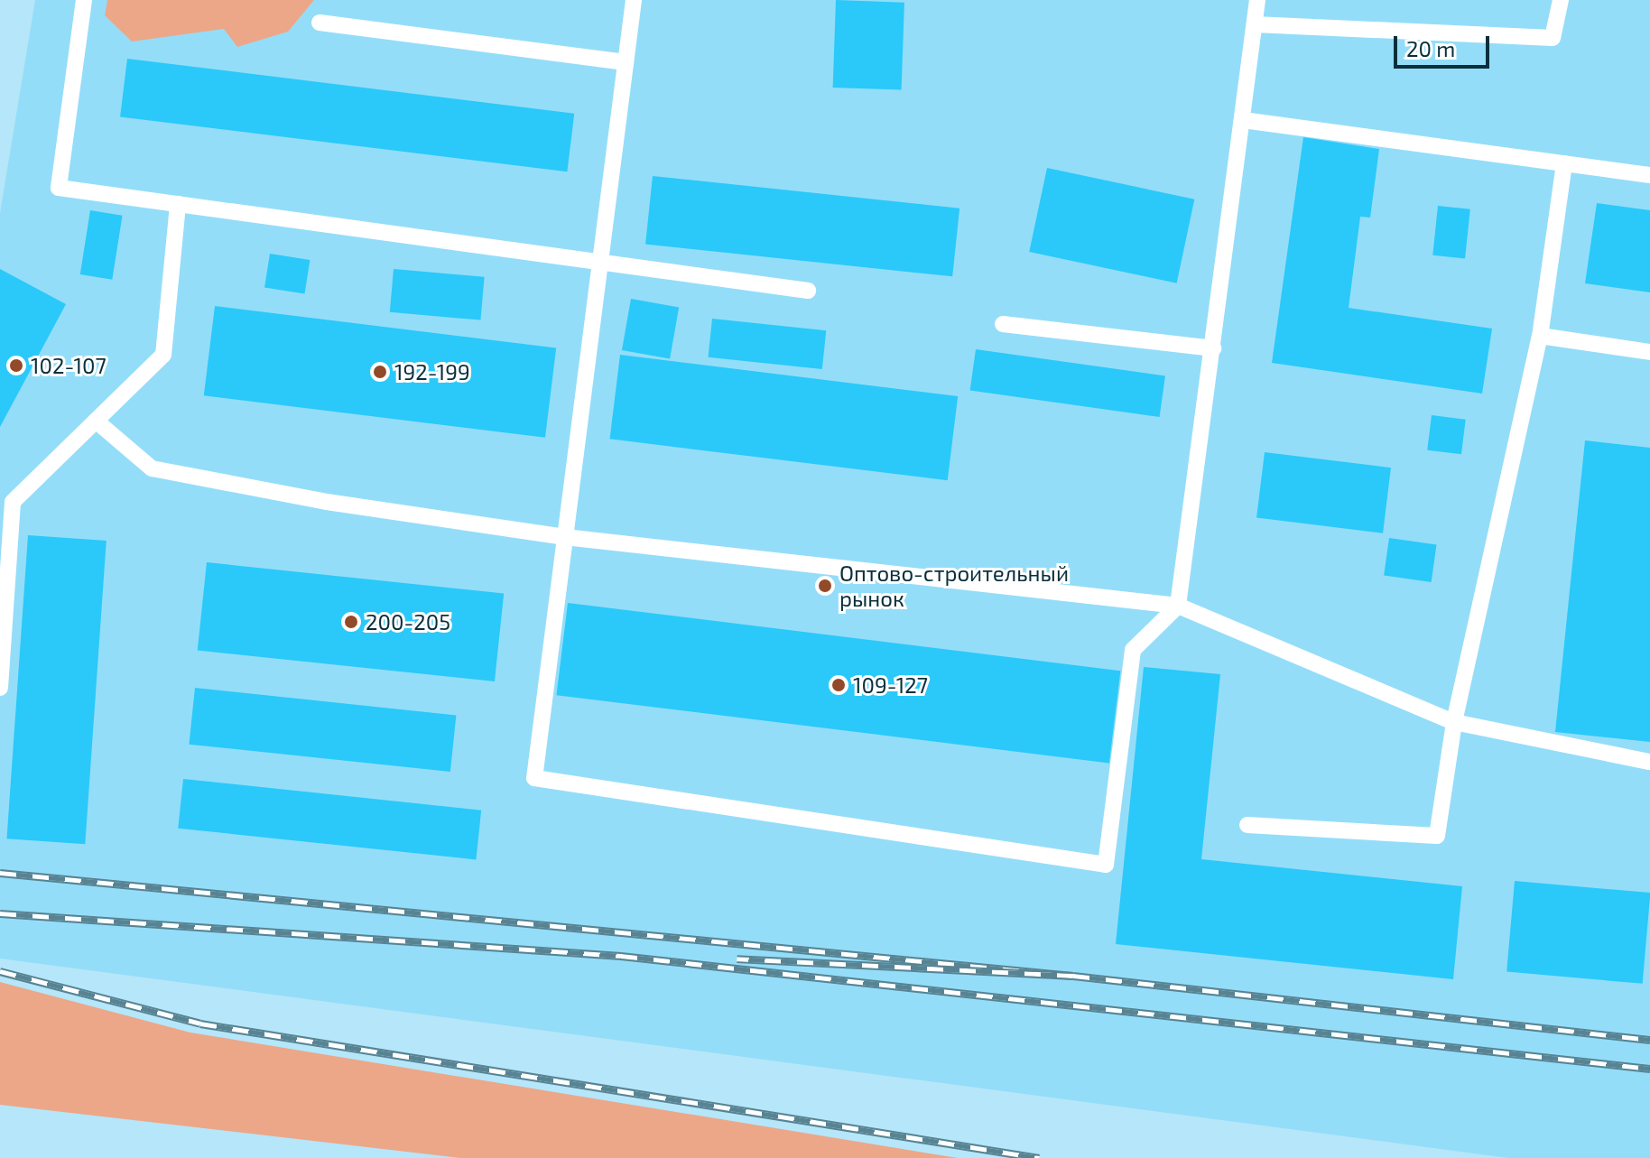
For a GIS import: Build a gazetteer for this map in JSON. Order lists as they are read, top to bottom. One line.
{"places":["102-107","192-199","Оптово-строительный рынок","200-205","109-127"],"scale_bar":"20 m"}
